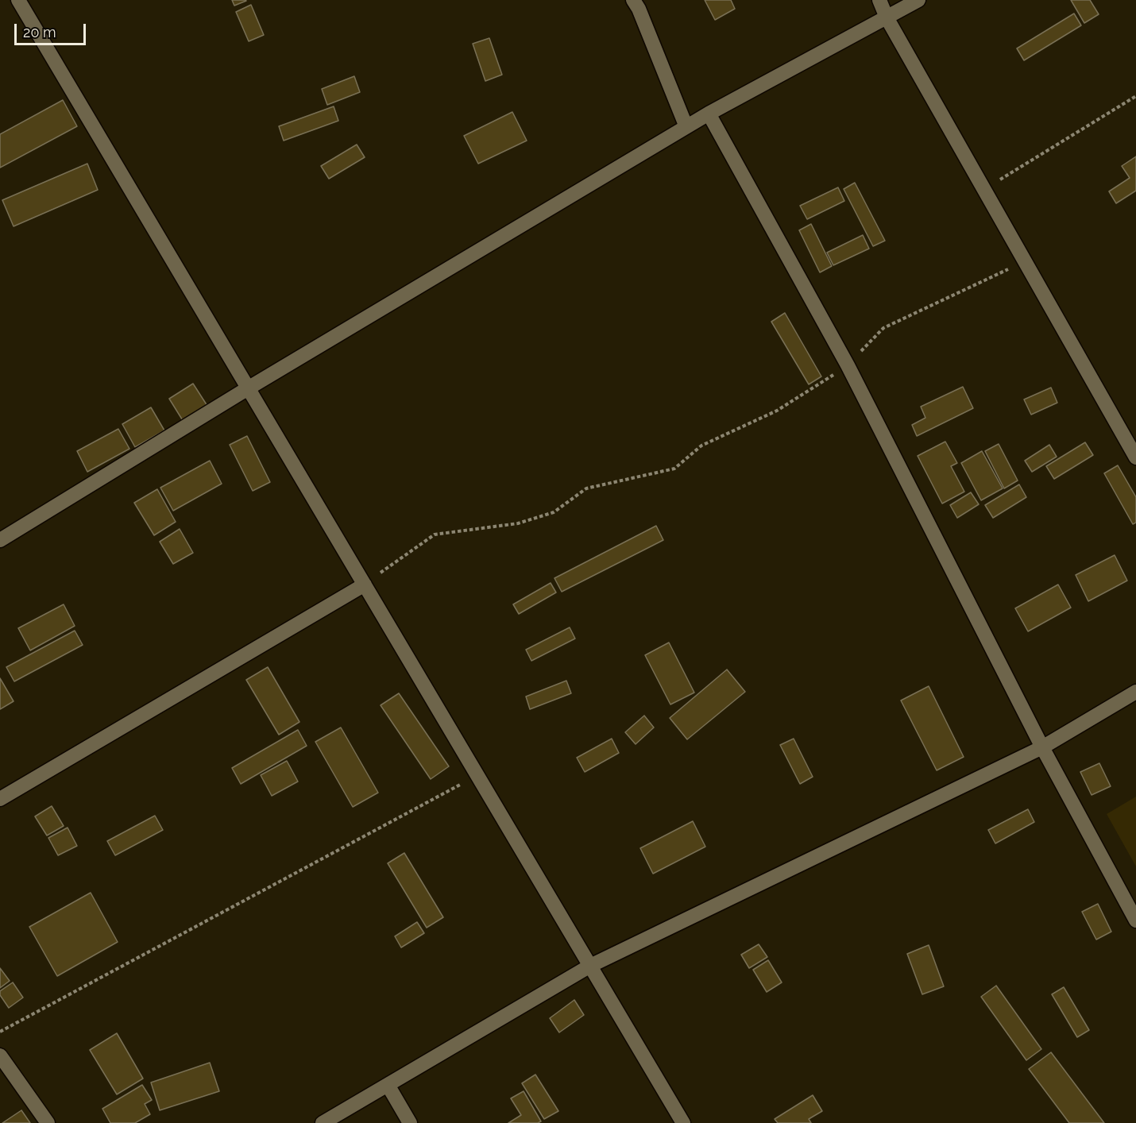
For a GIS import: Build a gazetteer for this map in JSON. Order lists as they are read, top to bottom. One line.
{"scale_bar":"20 m"}
